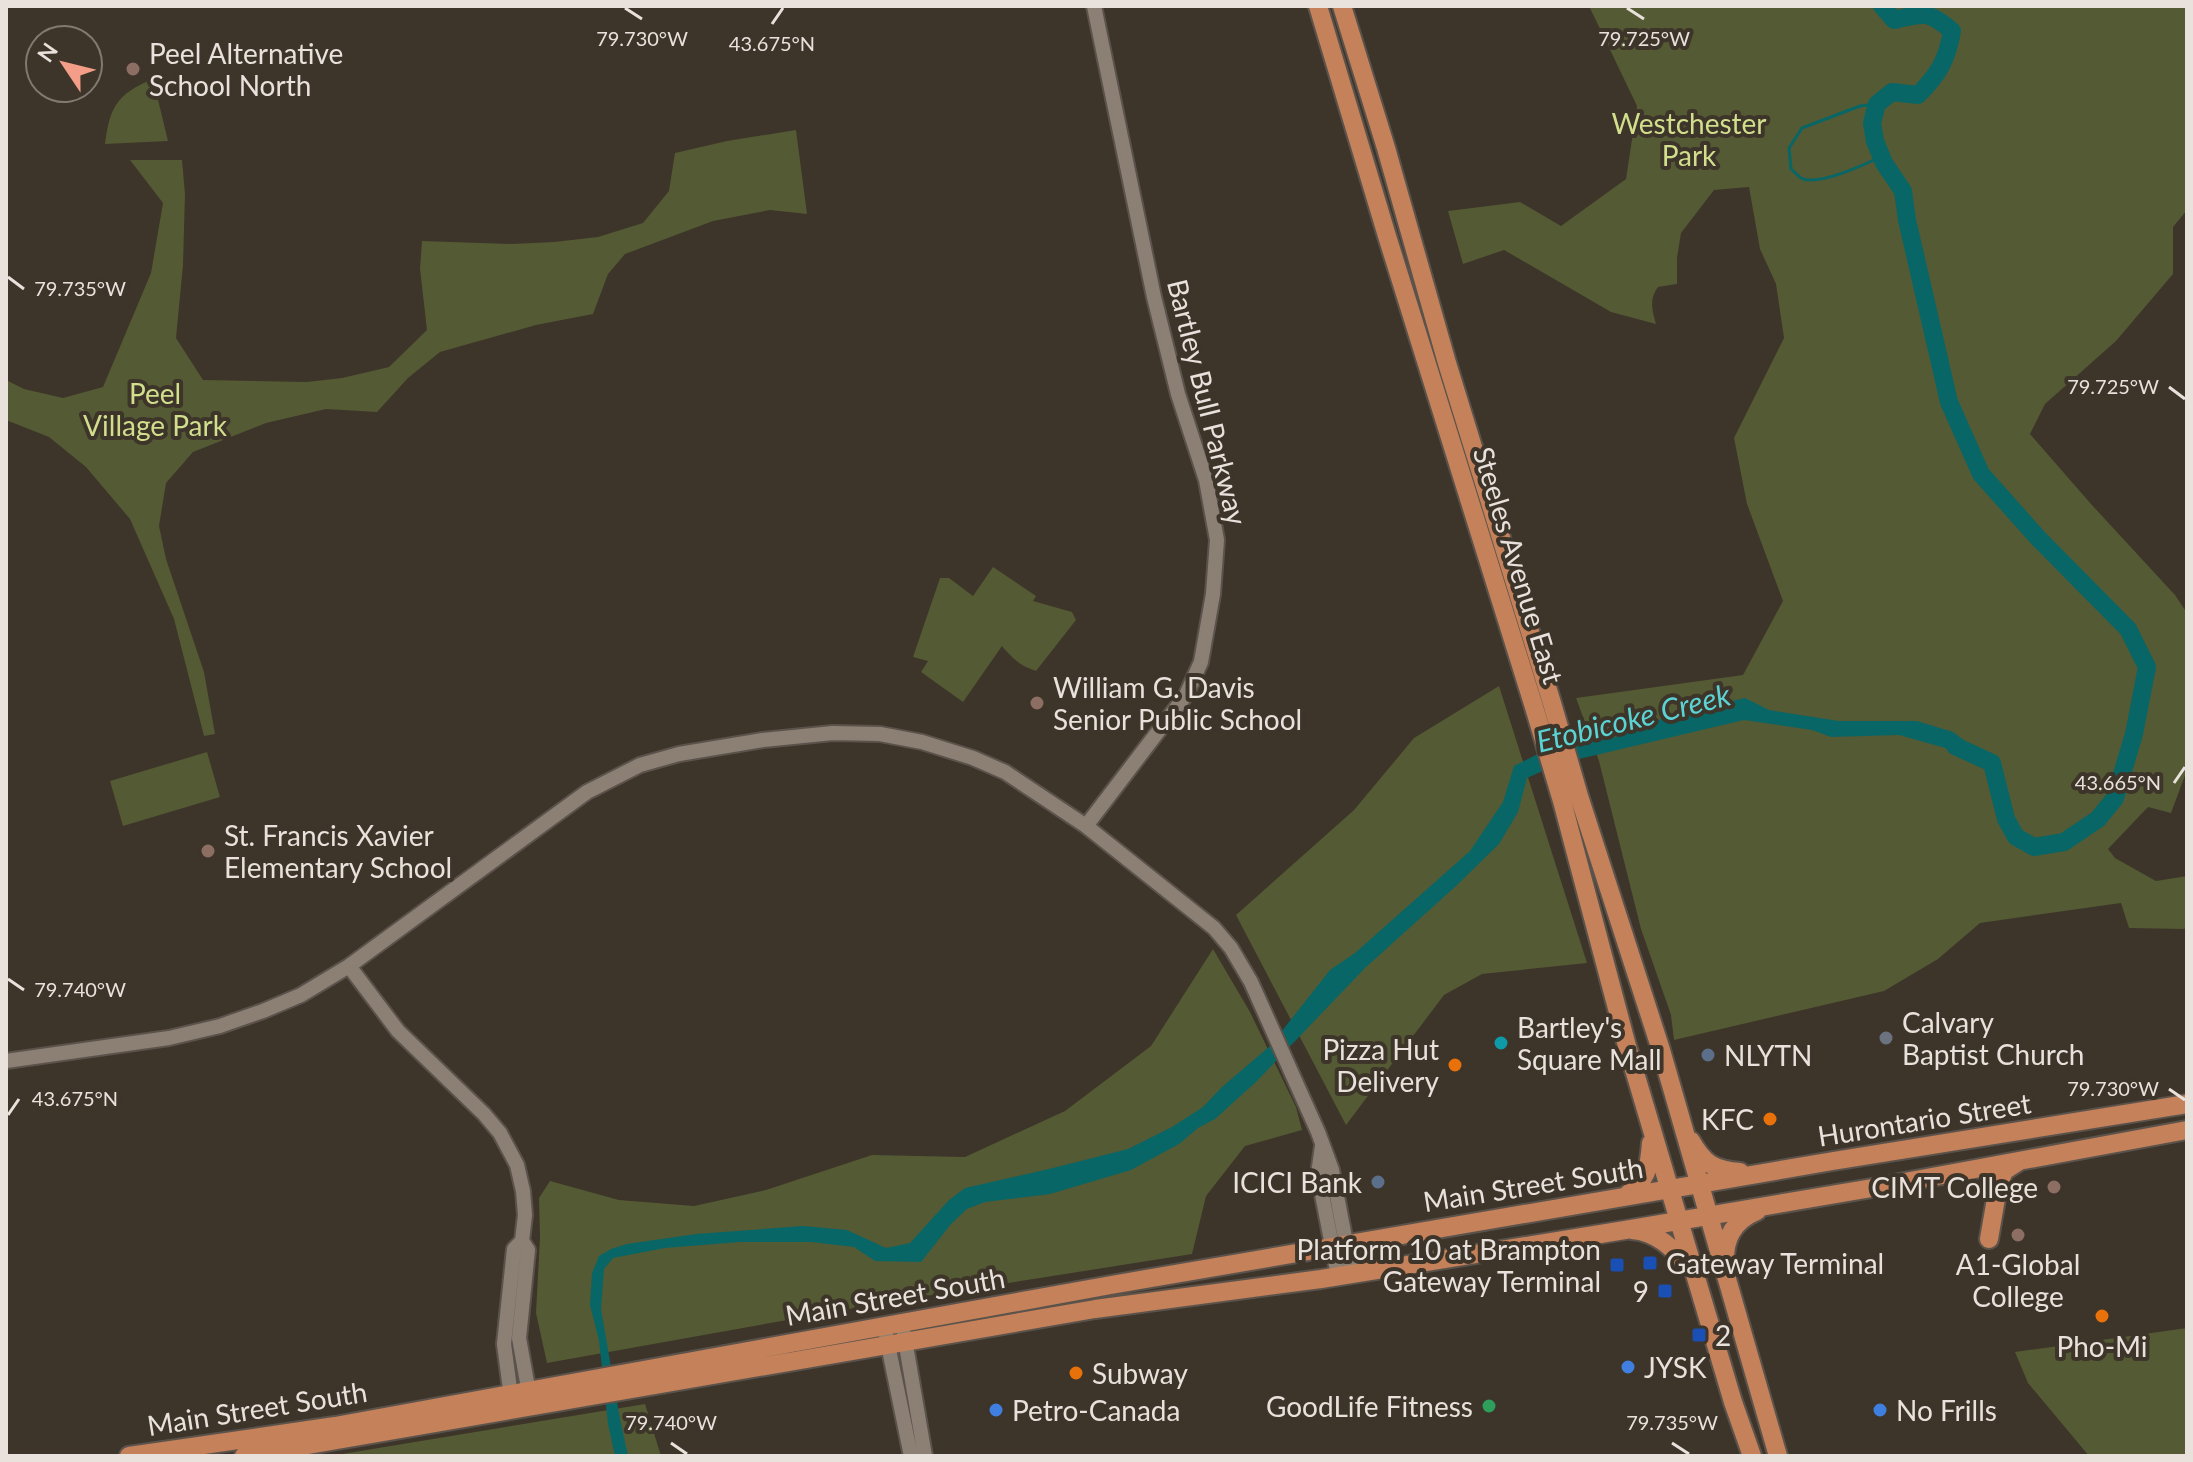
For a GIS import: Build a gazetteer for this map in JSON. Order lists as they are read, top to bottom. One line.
{"streets":{"main road":["Steeles Avenue East","Hurontario Street","Main Street South"],"street":["Bartley Bull Parkway"]},"crossings":[["Steeles Avenue East","Hurontario Street"],["Steeles Avenue East","Main Street South"],["Hurontario Street","Main Street South"]],"water":["Etobicoke Creek"],"parks":["Westchester Park","Peel Village Park"],"places":{"other":["Peel Alternative School North","William G. Davis Senior Public School","St. Francis Xavier Elementary School","Calvary Baptist Church","Bartley's Square Mall","NLYTN","Pizza Hut Delivery","KFC","ICICI Bank","CIMT College","A1-Global College","Pho-Mi","JYSK","Subway","GoodLife Fitness","Petro-Canada","No Frills"],"transit":["Gateway Terminal","Platform 10 at Brampton Gateway Terminal","9","2"]},"north":"top left","coordinates":["79.730°W","79.725°W","43.675°N","79.735°W","43.665°N","79.740°W"]}
